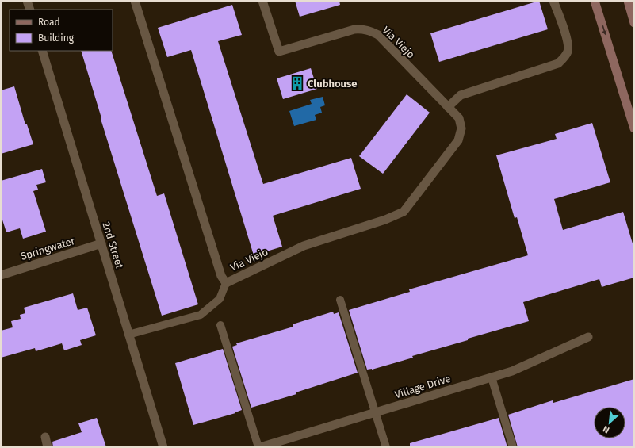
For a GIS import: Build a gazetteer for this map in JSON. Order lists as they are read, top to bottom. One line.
{"streets":{"street":["Via Viejo","2nd Street","Springwater","Village Drive"]},"crossings":[["2nd Street","Springwater"]],"places":{"building":["Clubhouse"]},"legend":["Road","Building"],"north":"bottom left"}
